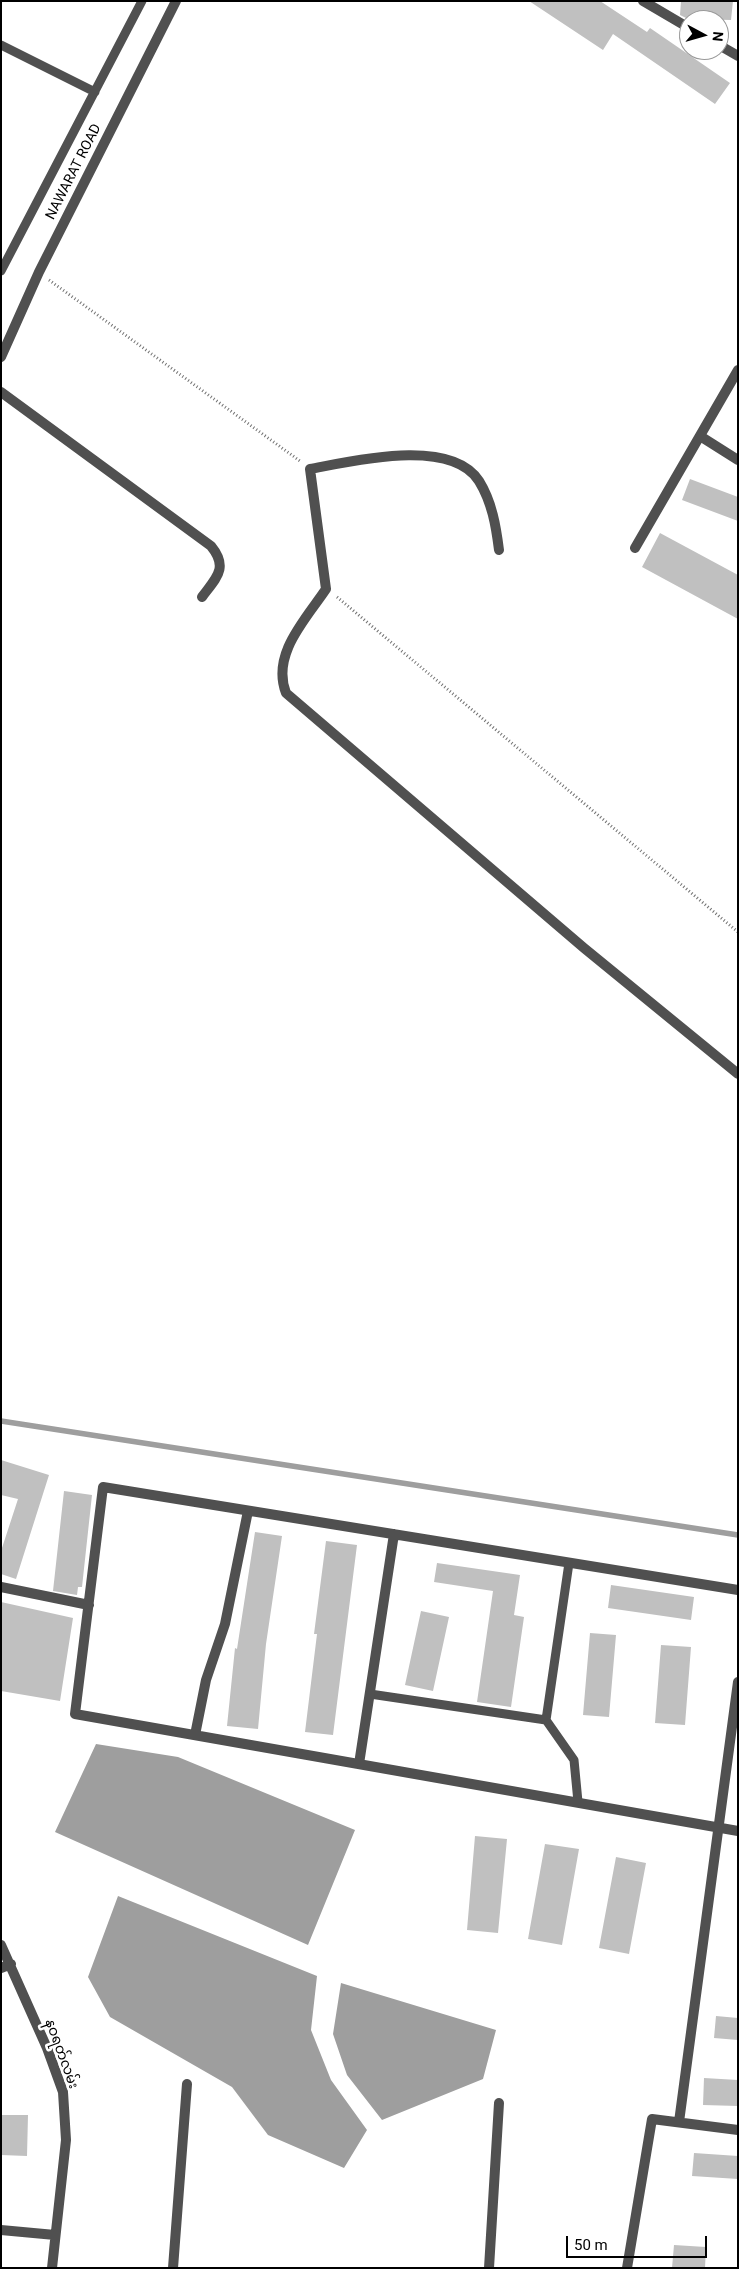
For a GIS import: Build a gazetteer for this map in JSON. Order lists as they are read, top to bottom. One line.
{"streets":{"street":["NAWARAT ROAD","နဝရတ်လမ်း"]},"scale_bar":"50 m","north":"right"}
